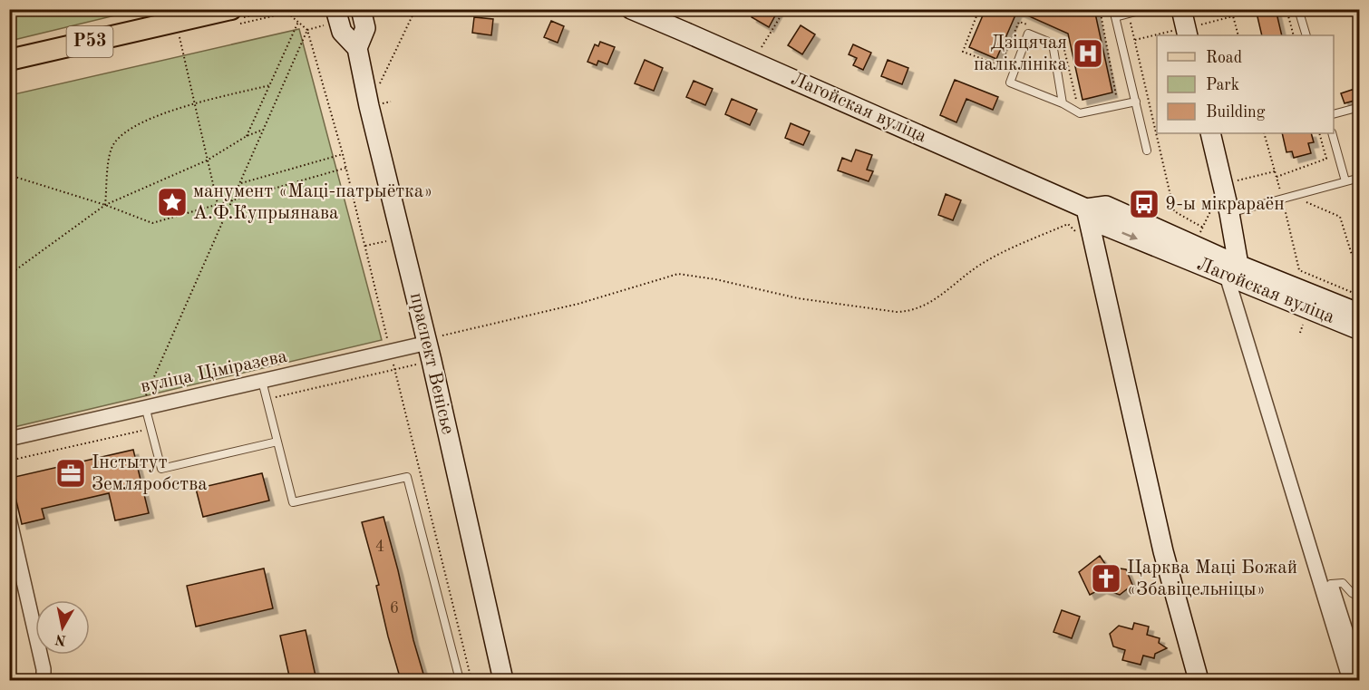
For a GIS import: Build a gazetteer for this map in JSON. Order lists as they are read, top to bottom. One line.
{"streets":{"main road":["Р53"],"street":["Лагойская вуліца","праспект Венісье","вуліца Ціміразева"]},"crossings":[["праспект Венісье","вуліца Ціміразева"]],"places":{"hospital":["Дзіцячая паліклініка"],"place":["манумент «Маці-патрыётка» А.Ф.Купрыянава"],"bus stop":["9-ы мікрараён"],"office":["Інстытут Земляробства"],"church":["Царква Маці Божай «Збавіцельніцы»"]},"house_numbers":["4","6"],"legend":["Road","Park","Building"],"north":"bottom"}
